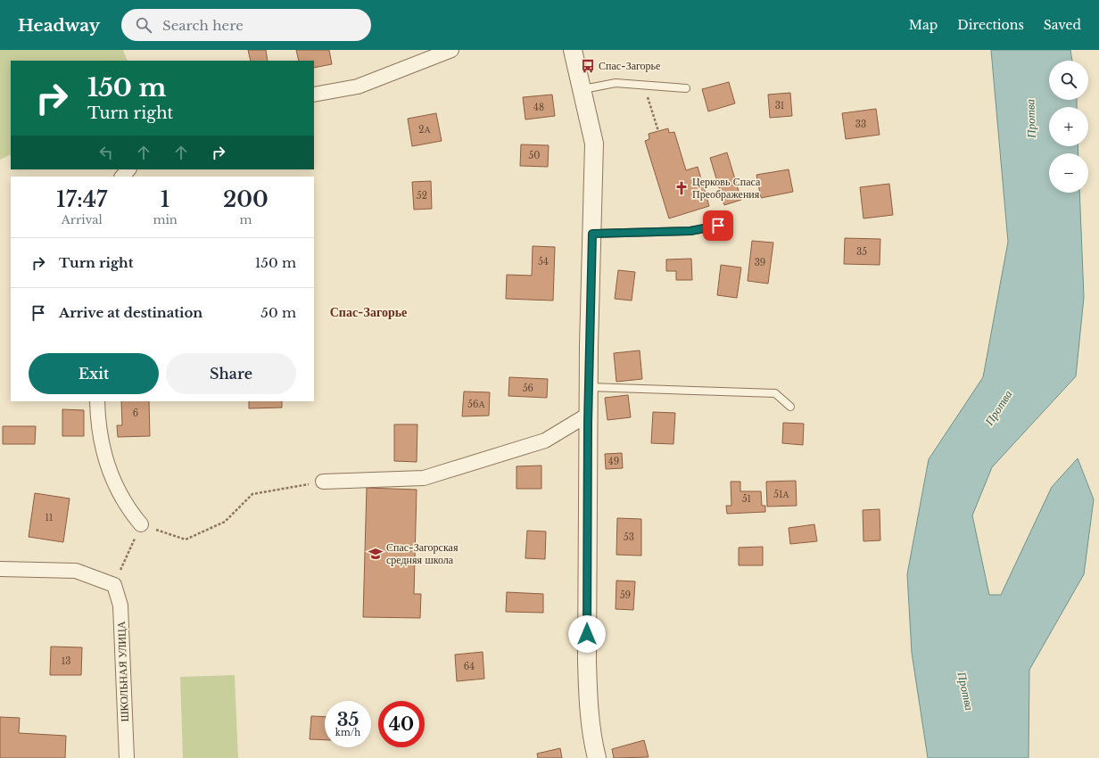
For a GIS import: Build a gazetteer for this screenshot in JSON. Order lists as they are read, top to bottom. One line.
{"streets":{"street":["ШКОЛЬНАЯ УЛИЦА"]},"districts":["Спас-Загорье"],"water":["Протва"],"places":{"bus stop":["Спас-Загорье"],"church":["Церковь Спаса Преображения"],"school or university":["Спас-Загорская средняя школа"]},"house_numbers":["31","48","33","2А","50","52","35","54","39","56","56А","6","49","51А","51","11","53","59","13","64"],"page":{"header":"Headway","search":"Search here","nav":["Map","Directions","Saved"],"map_buttons":["+","−"],"turn":["150 m","Turn right"],"eta":["17:47","Arrival","1","min","200","m"],"list":[{"name":"Turn right","value":"150 m"},{"name":"Arrive at destination","value":"50 m"}],"buttons":["Exit","Share"],"speed":"35 km/h","limit":"40"}}
